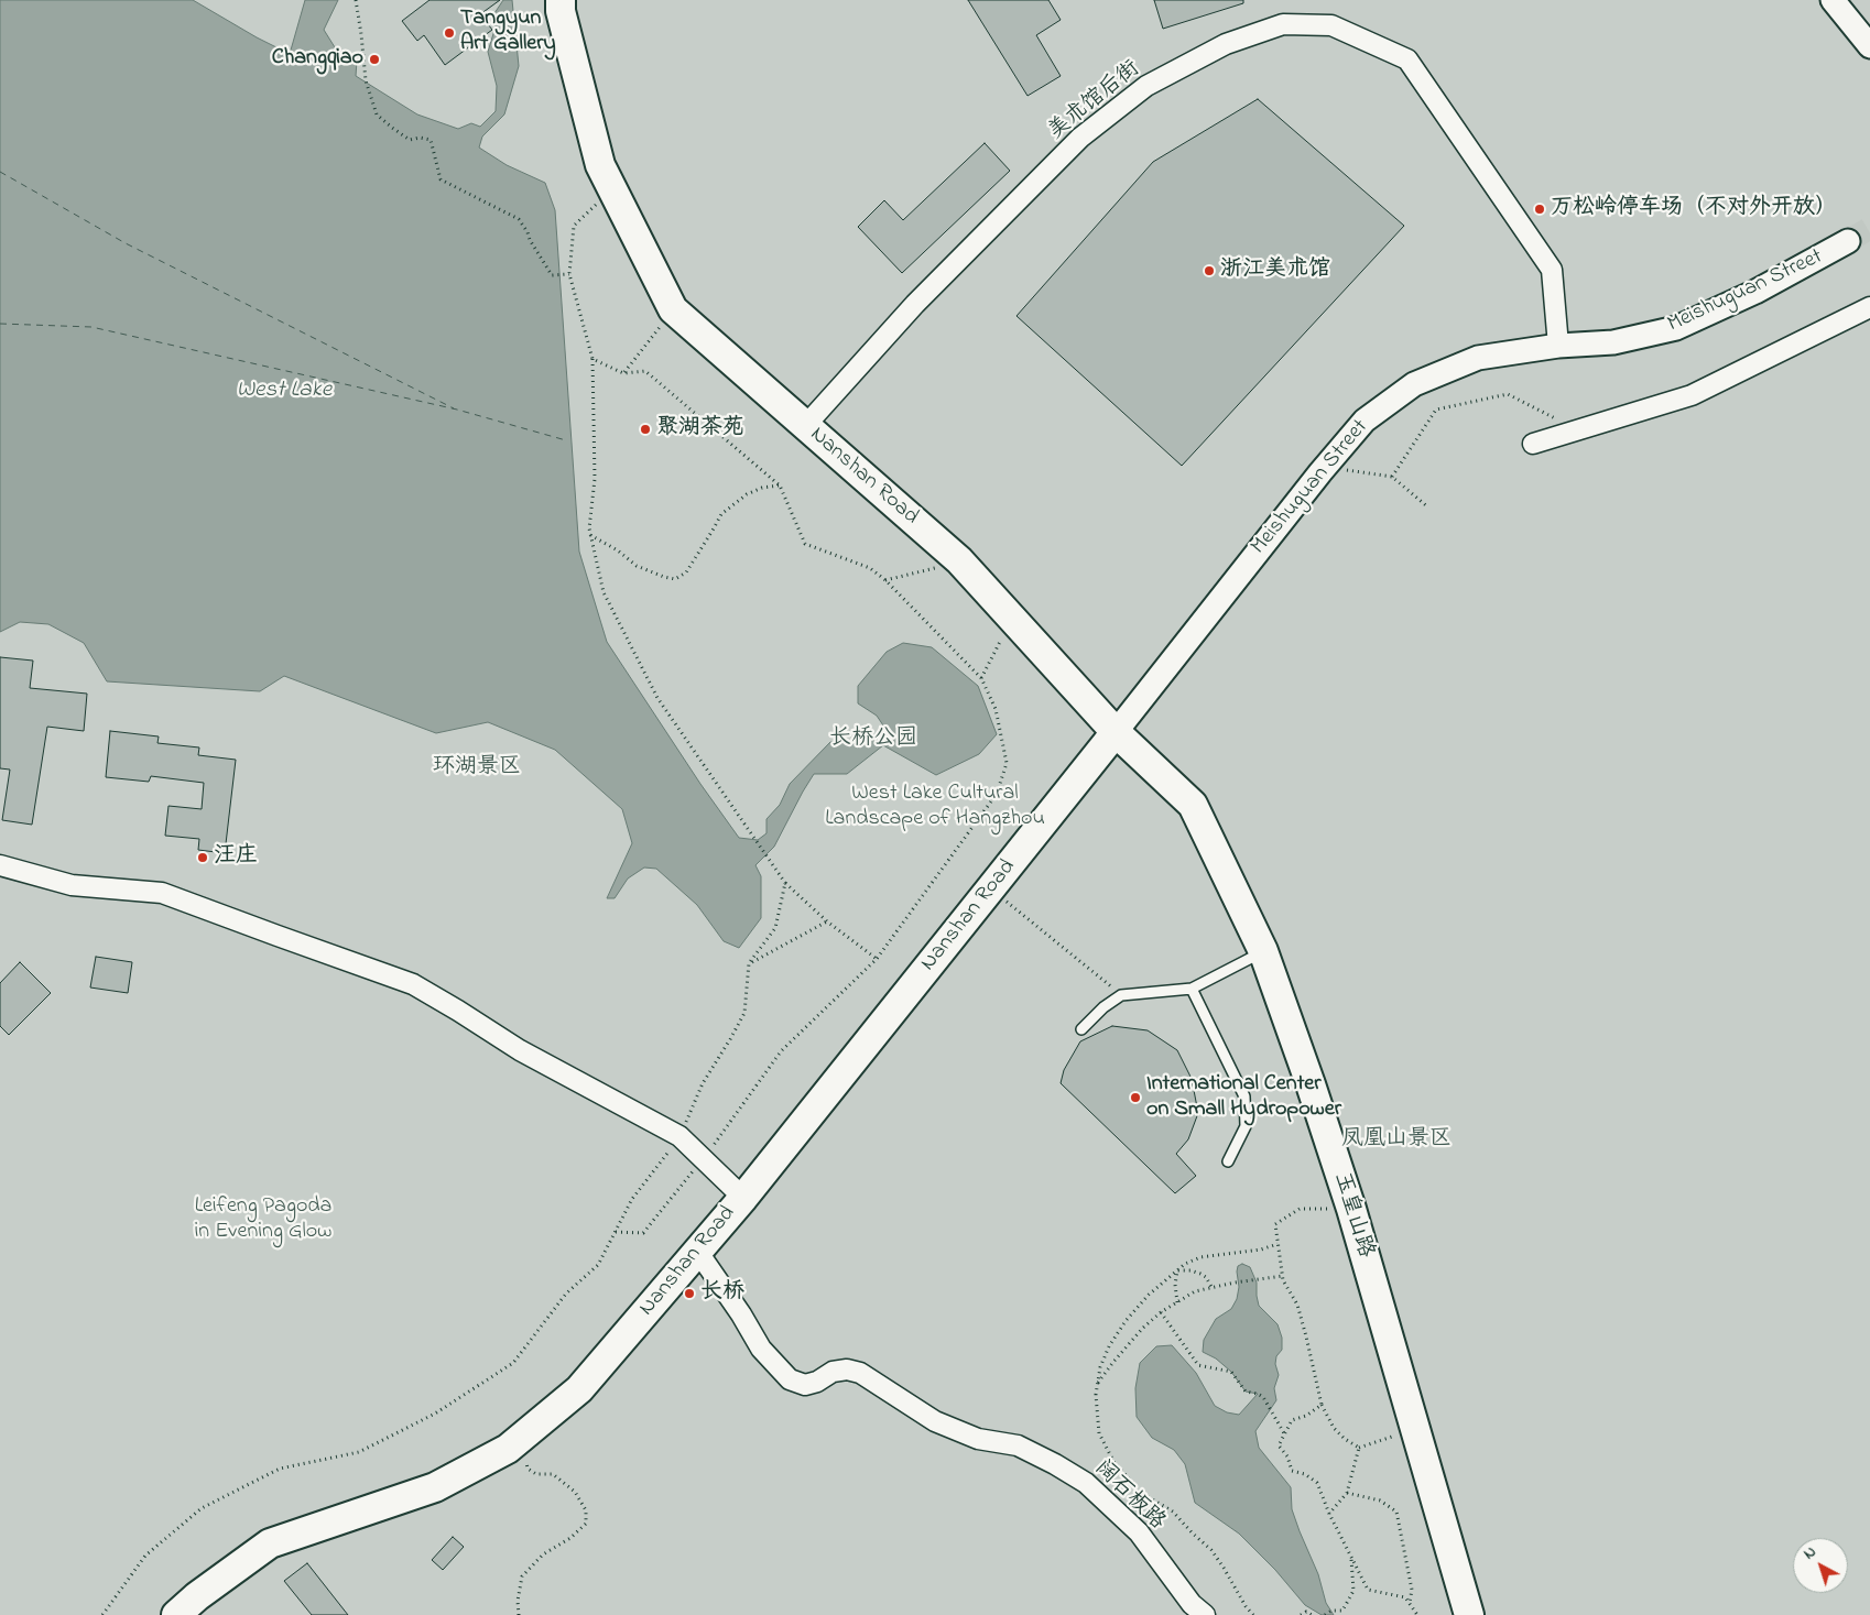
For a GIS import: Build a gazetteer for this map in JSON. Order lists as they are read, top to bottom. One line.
{"streets":{"main road":["Nanshan Road","玉皇山路"],"street":["美术馆后街","Meishuguan Street","阔石板路"]},"crossings":[["美术馆后街","Meishuguan Street"],["美术馆后街","Nanshan Road"],["Meishuguan Street","Nanshan Road"],["Meishuguan Street","玉皇山路"],["Nanshan Road","玉皇山路"],["Nanshan Road","阔石板路"]],"water":["West Lake"],"parks":["长桥公园","环湖景区","West Lake Cultural Landscape of Hangzhou","凤凰山景区","Leifeng Pagoda in Evening Glow"],"places":["Tangyun Art Gallery","Changqiao","万松岭停车场（不对外开放）","浙江美术馆","聚湖茶苑","汪庄","International Center on Small Hydropower","长桥"],"north":"top left"}
